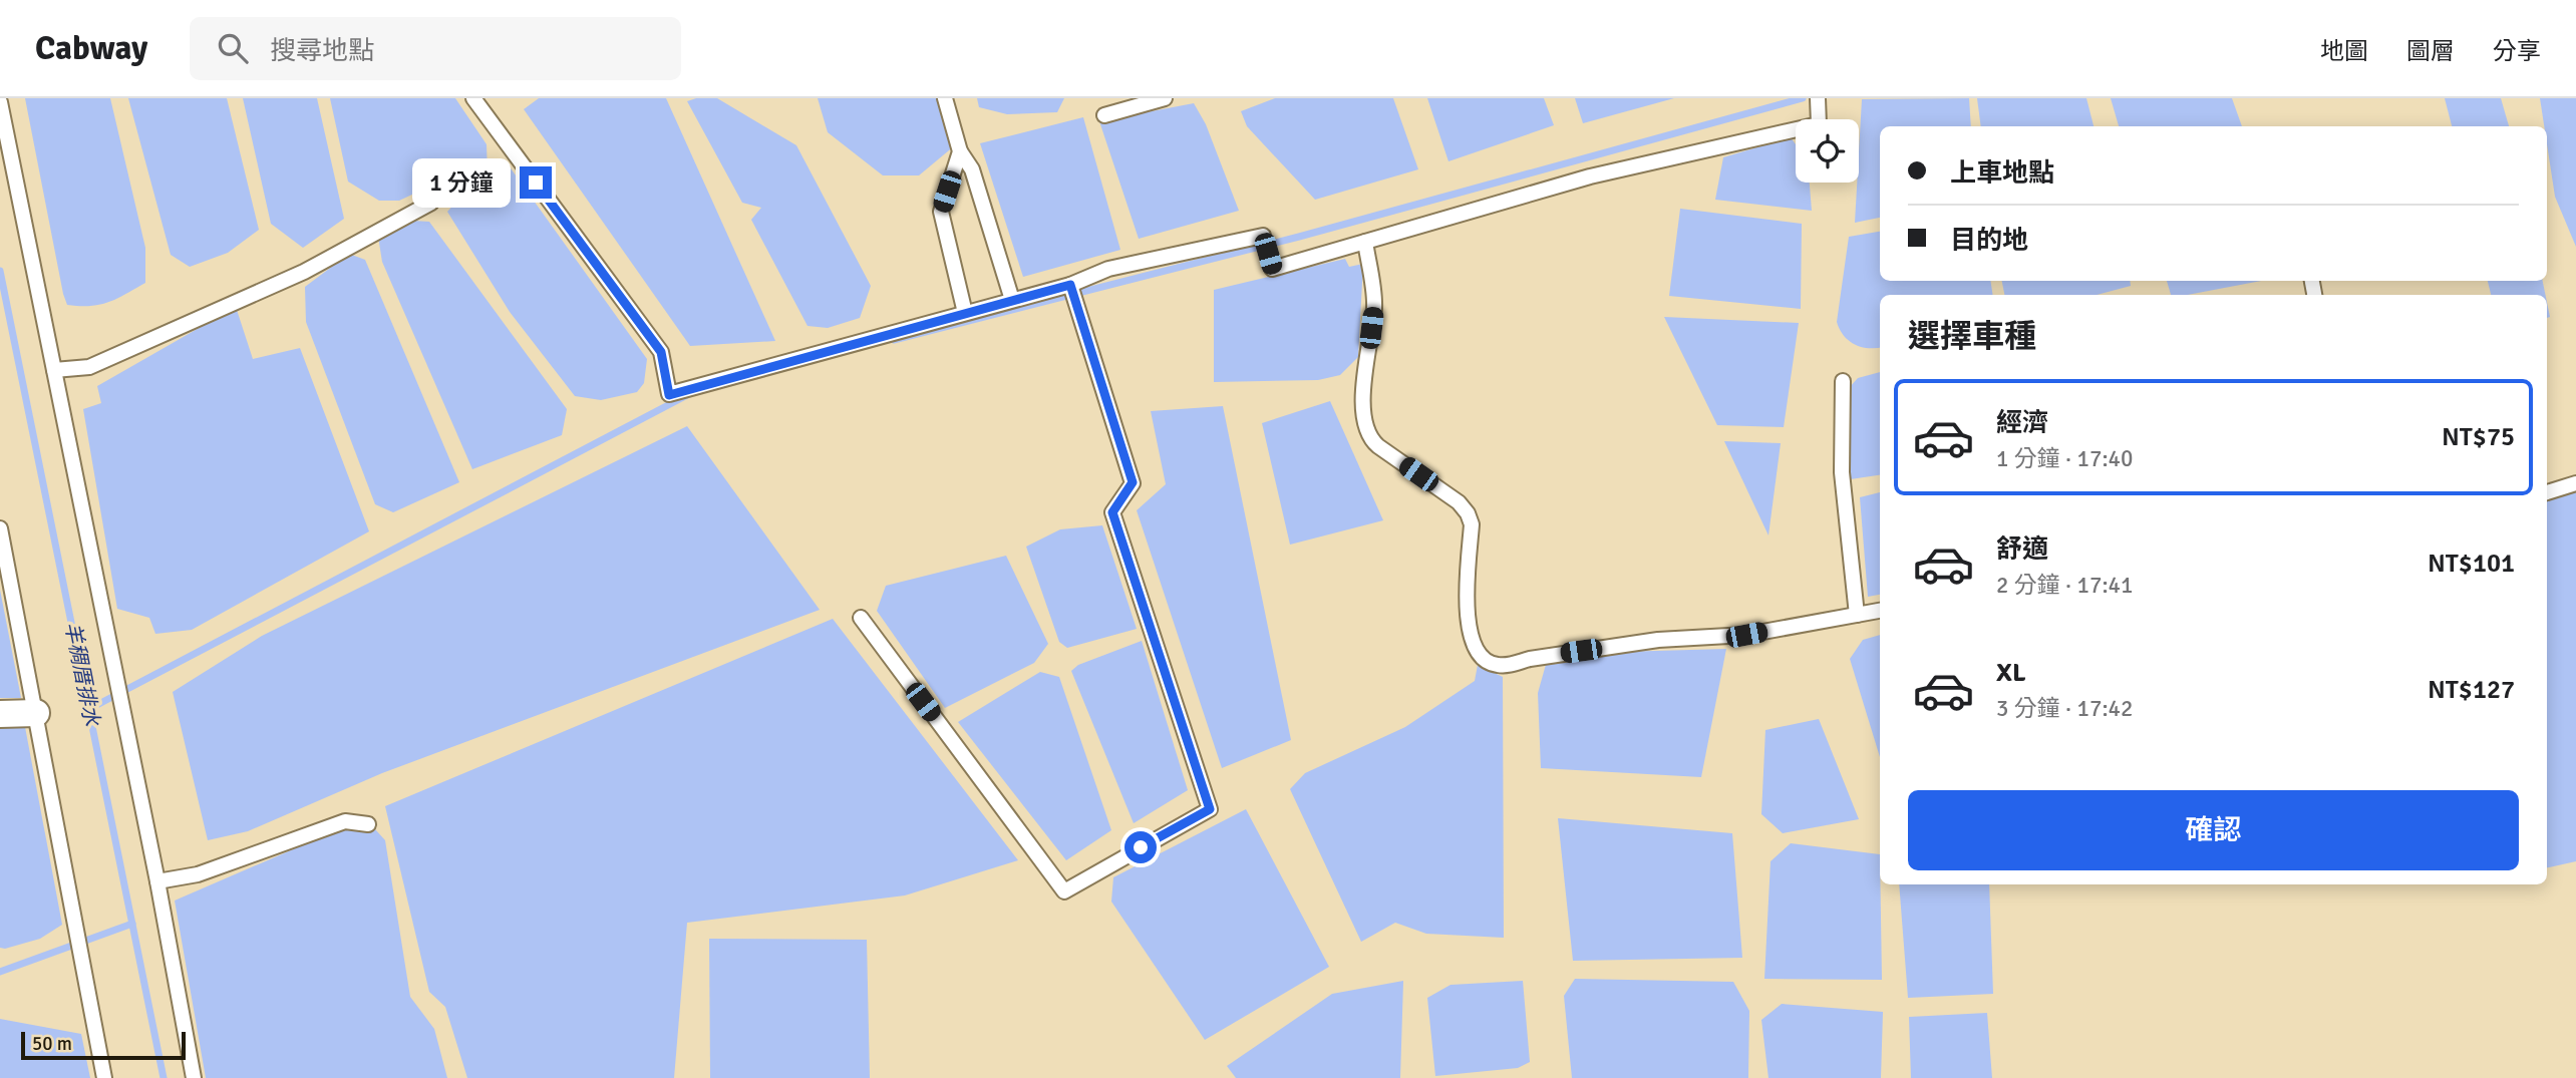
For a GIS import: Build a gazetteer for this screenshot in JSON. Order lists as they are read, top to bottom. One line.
{"water":["羊稠厝排水"],"scale_bar":"50 m","page":{"header":"Cabway","search":"搜尋地點","nav":["地圖","圖層","分享"],"banner":["上車地點","目的地"],"bubble":"1 分鐘","heading":"選擇車種","list":[{"name":"經濟","note":"1 分鐘 · 17:40","value":"NT$75"},{"name":"舒適","note":"2 分鐘 · 17:41","value":"NT$101"},{"name":"XL","note":"3 分鐘 · 17:42","value":"NT$127"}],"buttons":"確認","scale":"50 m"}}
